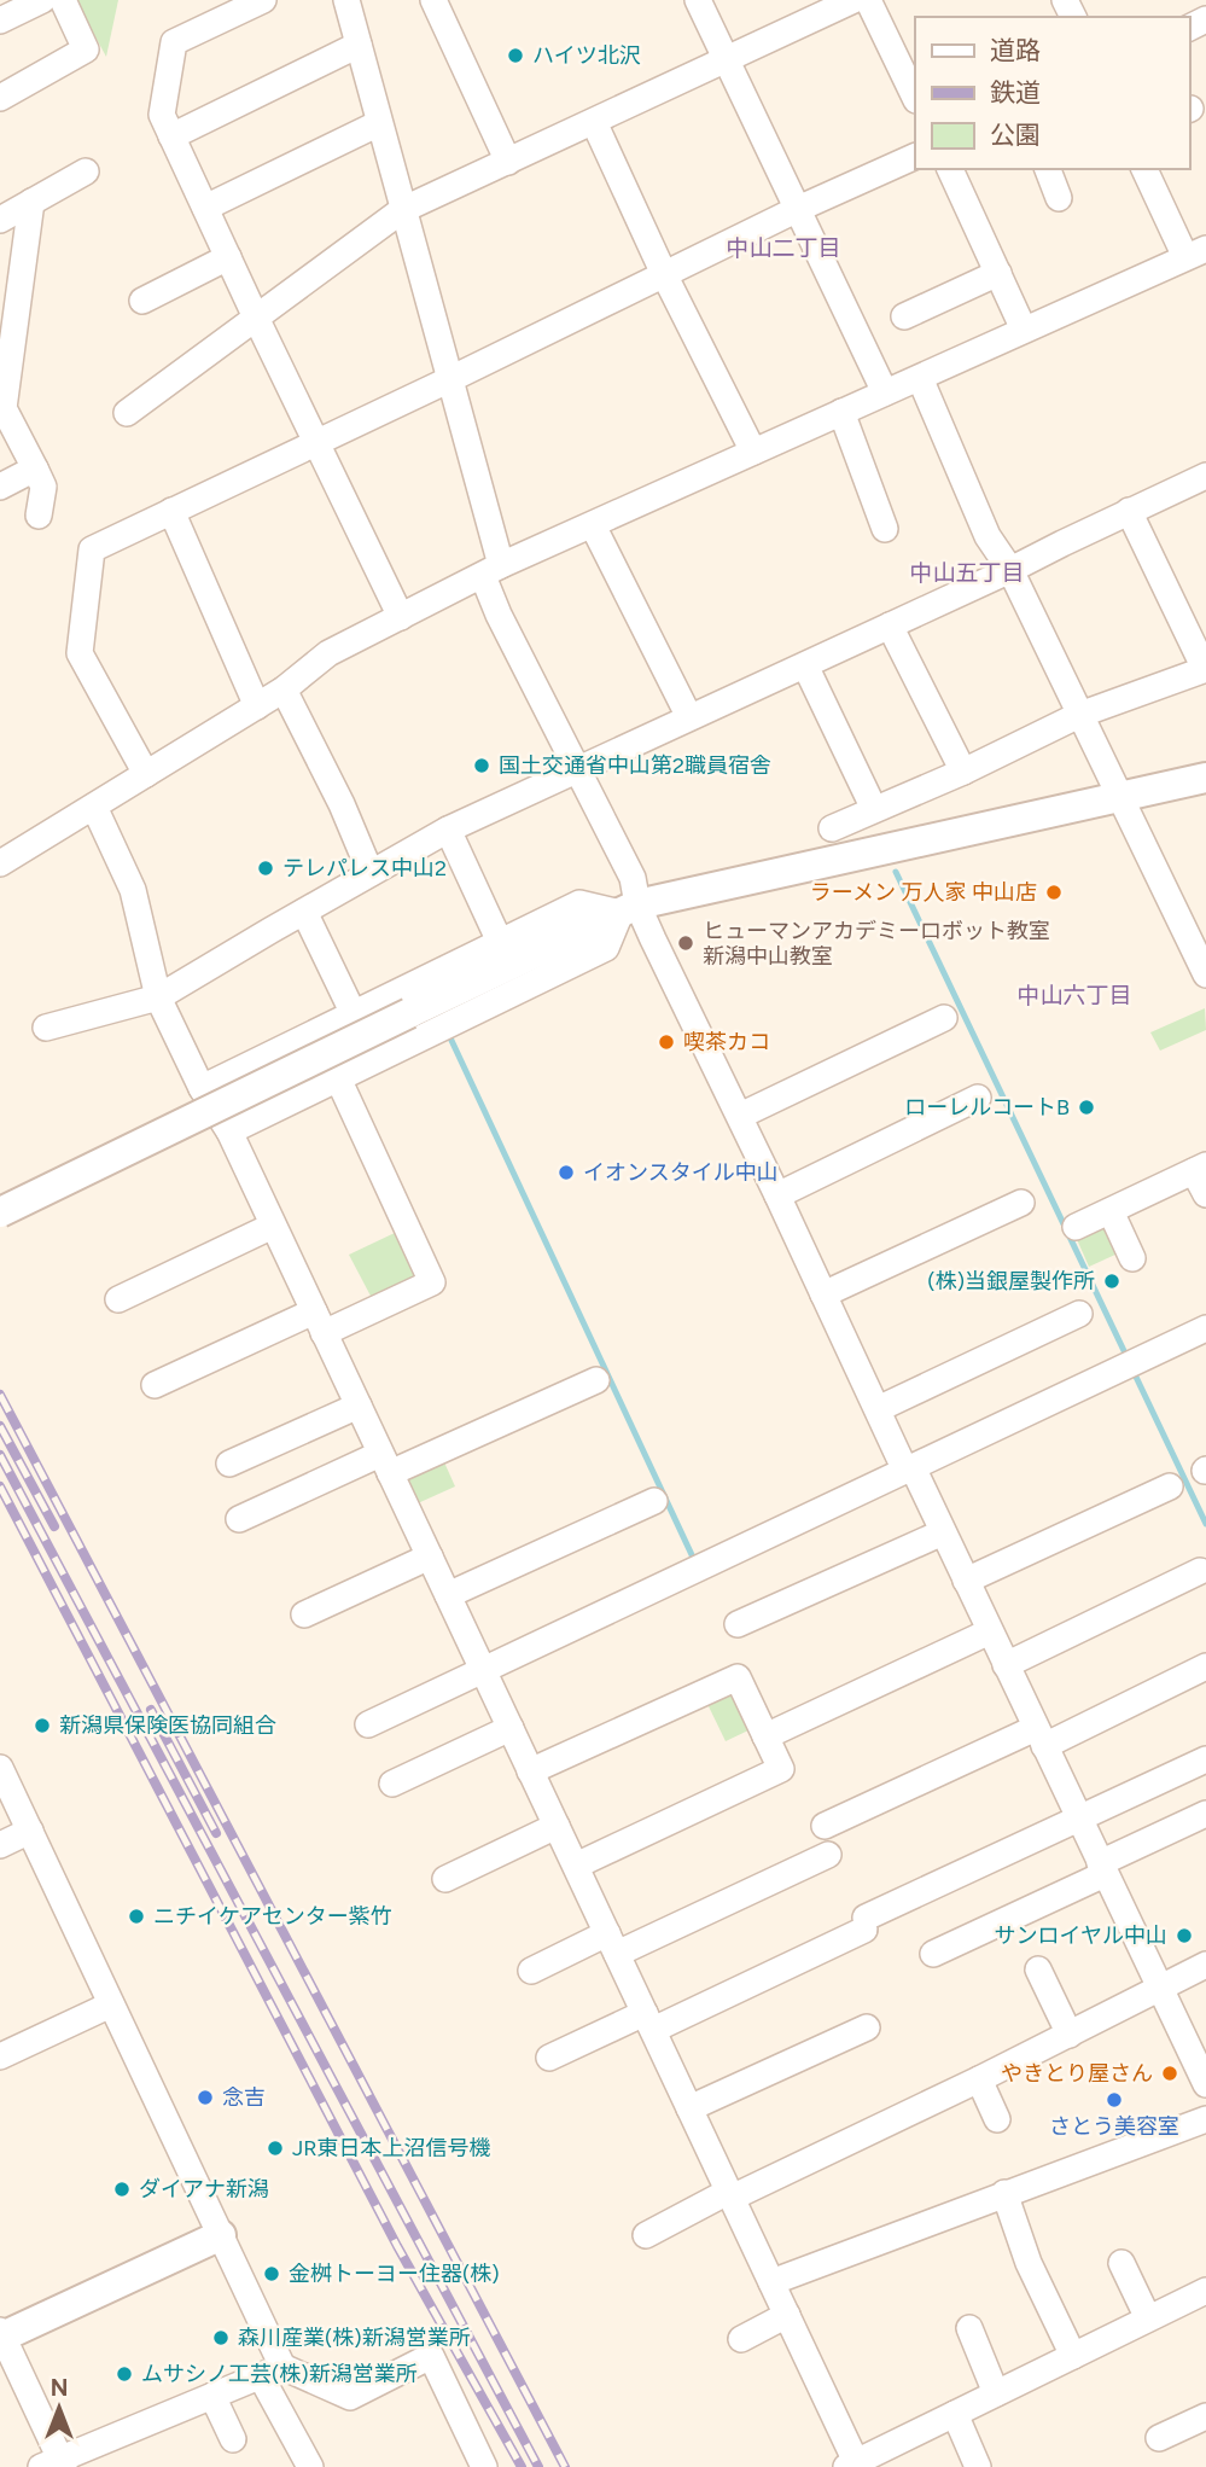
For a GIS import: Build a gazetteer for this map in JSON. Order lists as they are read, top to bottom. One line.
{"districts":["中山二丁目","中山五丁目","中山六丁目"],"places":["ハイツ北沢","国土交通省中山第2職員宿舎","テレパレス中山2","ラーメン 万人家 中山店","ヒューマンアカデミーロボット教室 新潟中山教室","喫茶カコ","ローレルコートB","イオンスタイル中山","(株)当銀屋製作所","新潟県保険医協同組合","ニチイケアセンター紫竹","サンロイヤル中山","やきとり屋さん","念吉","さとう美容室","JR東日本上沼信号機","ダイアナ新潟","金桝トーヨー住器(株)","森川産業(株)新潟営業所","ムサシノ工芸(株)新潟営業所"],"legend":["道路","鉄道","公園"],"north":"top"}
